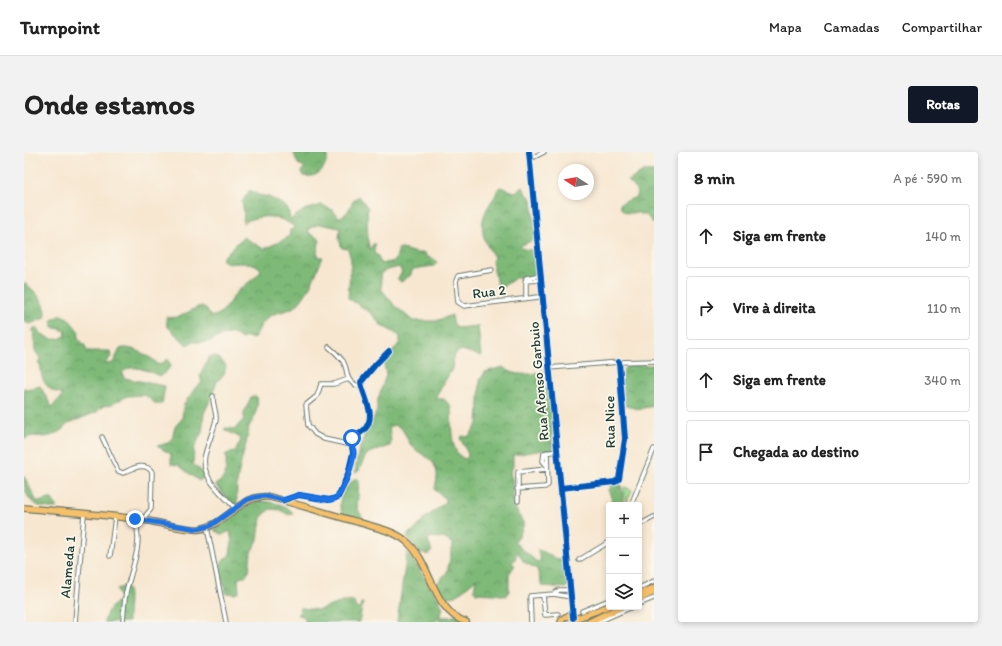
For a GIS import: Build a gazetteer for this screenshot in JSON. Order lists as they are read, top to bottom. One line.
{"streets":{"street":["Rua 2","Rua Afonso Garbuio","Rua Nice","Alameda 1"]},"crossings":[["Rua Afonso Garbuio","Rua Nice"]],"north":"left","page":{"header":"Turnpoint","nav":["Mapa","Camadas","Compartilhar"],"buttons":"Rotas","title":"Onde estamos","heading":["8 min","A pé · 590 m"],"list":[["Siga em frente","140 m"],["Vire à direita","110 m"],["Siga em frente","340 m"],"Chegada ao destino"],"map_buttons":["+","−"]}}
